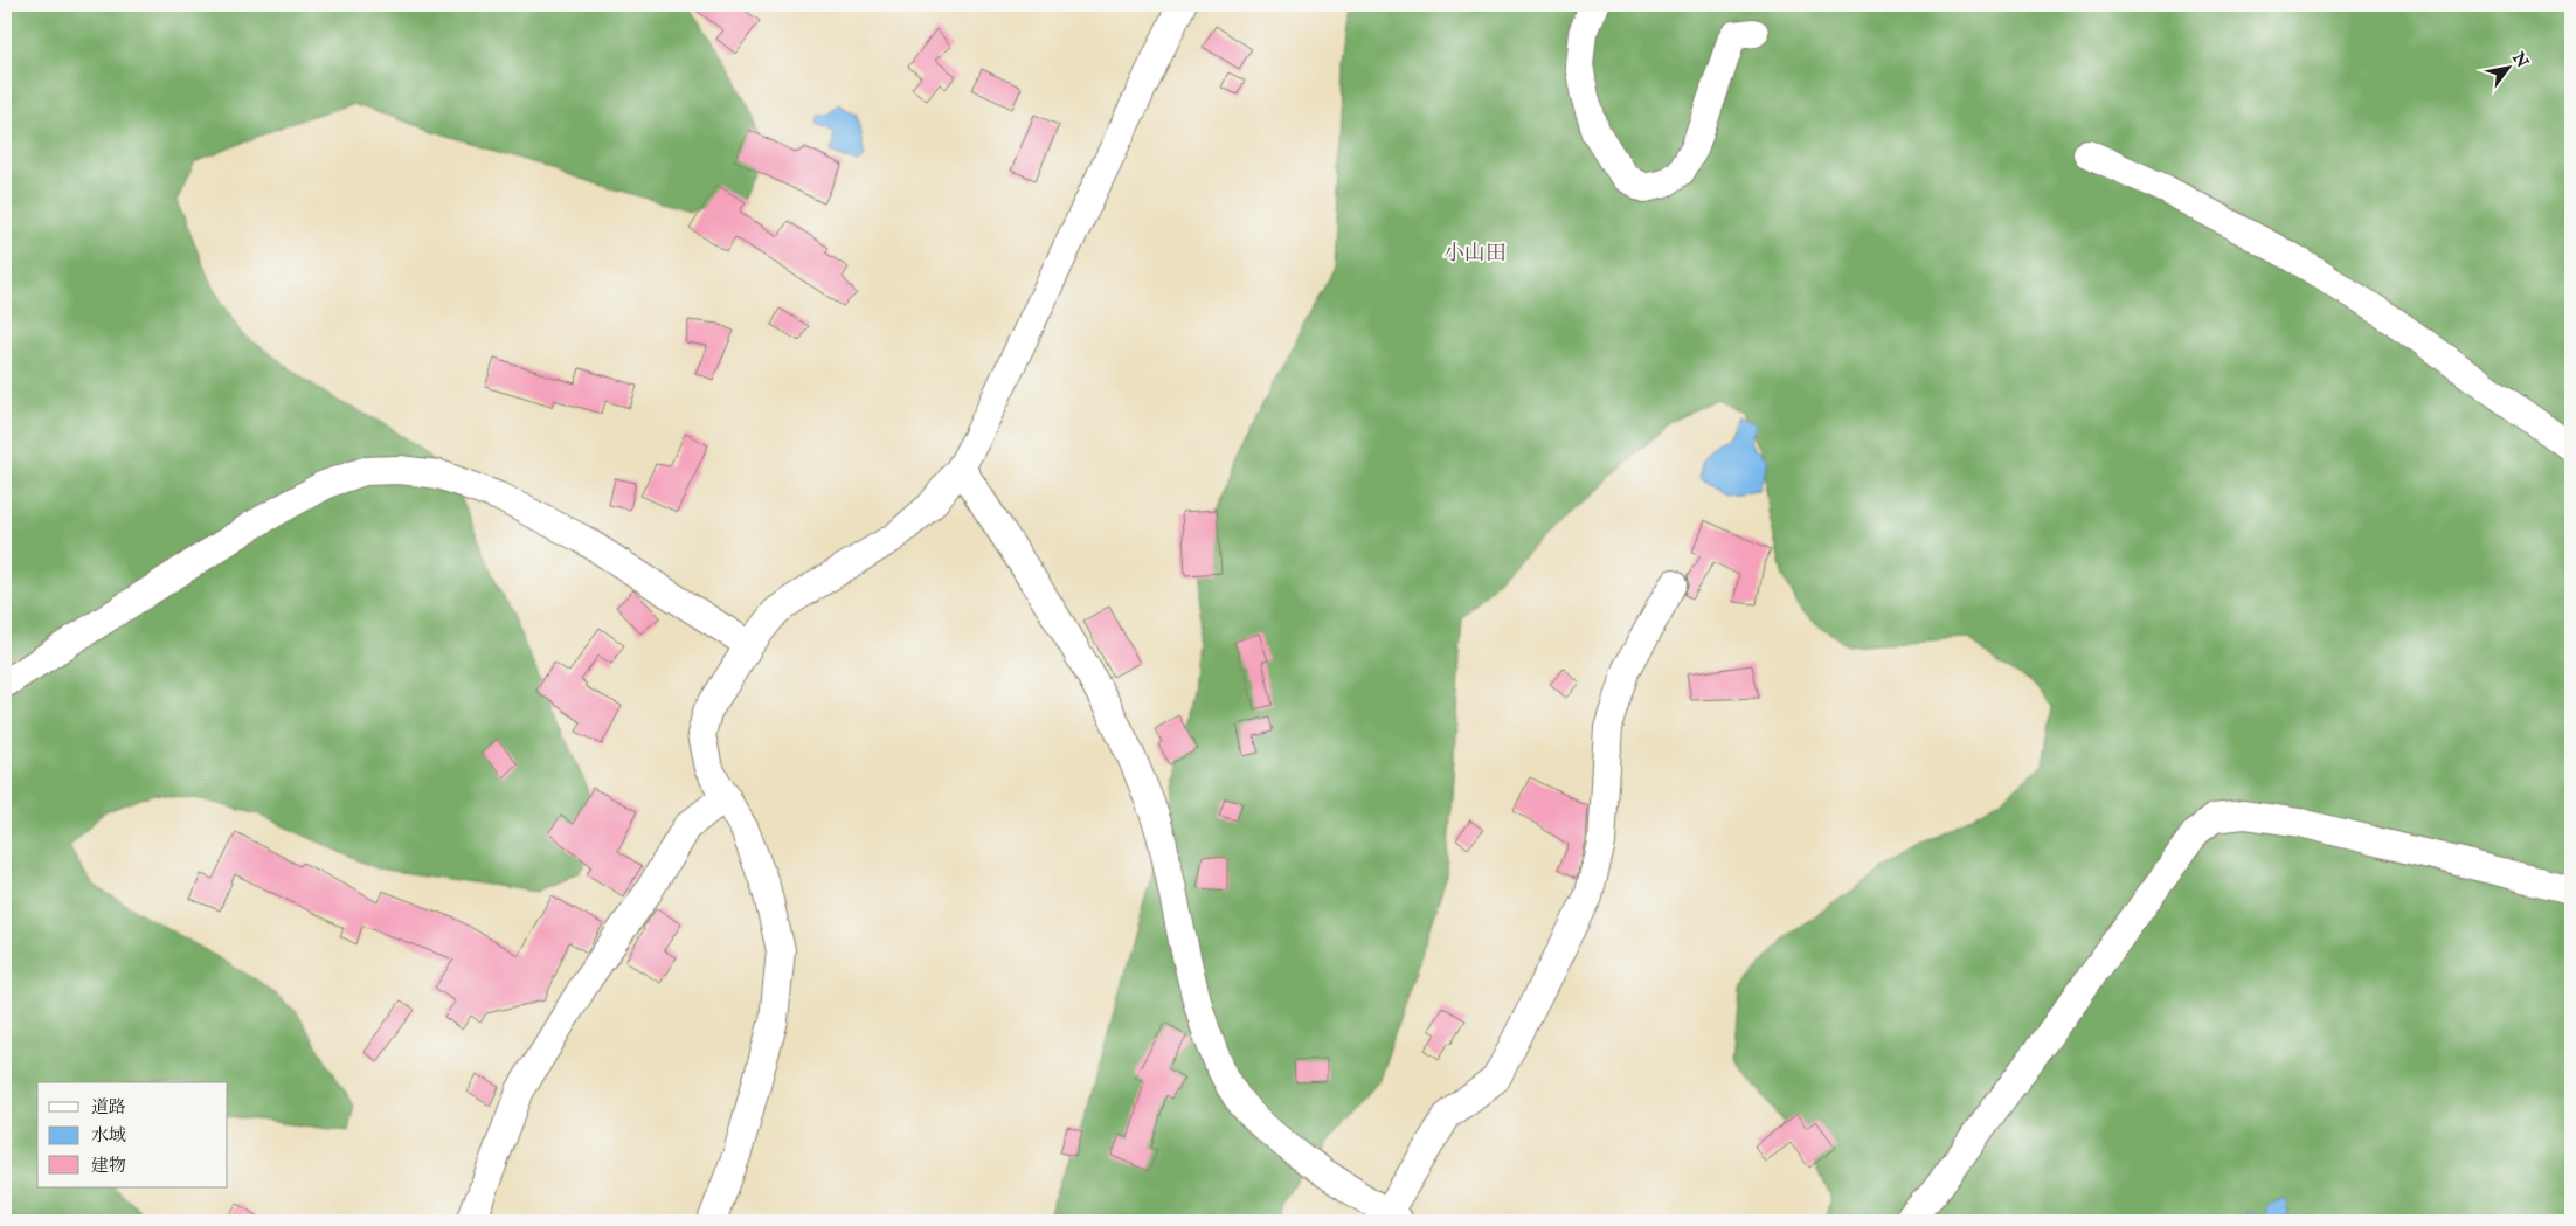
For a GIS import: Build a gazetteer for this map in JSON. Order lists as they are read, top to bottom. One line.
{"districts":["小山田"],"legend":["道路","水域","建物"],"north":"top right"}
